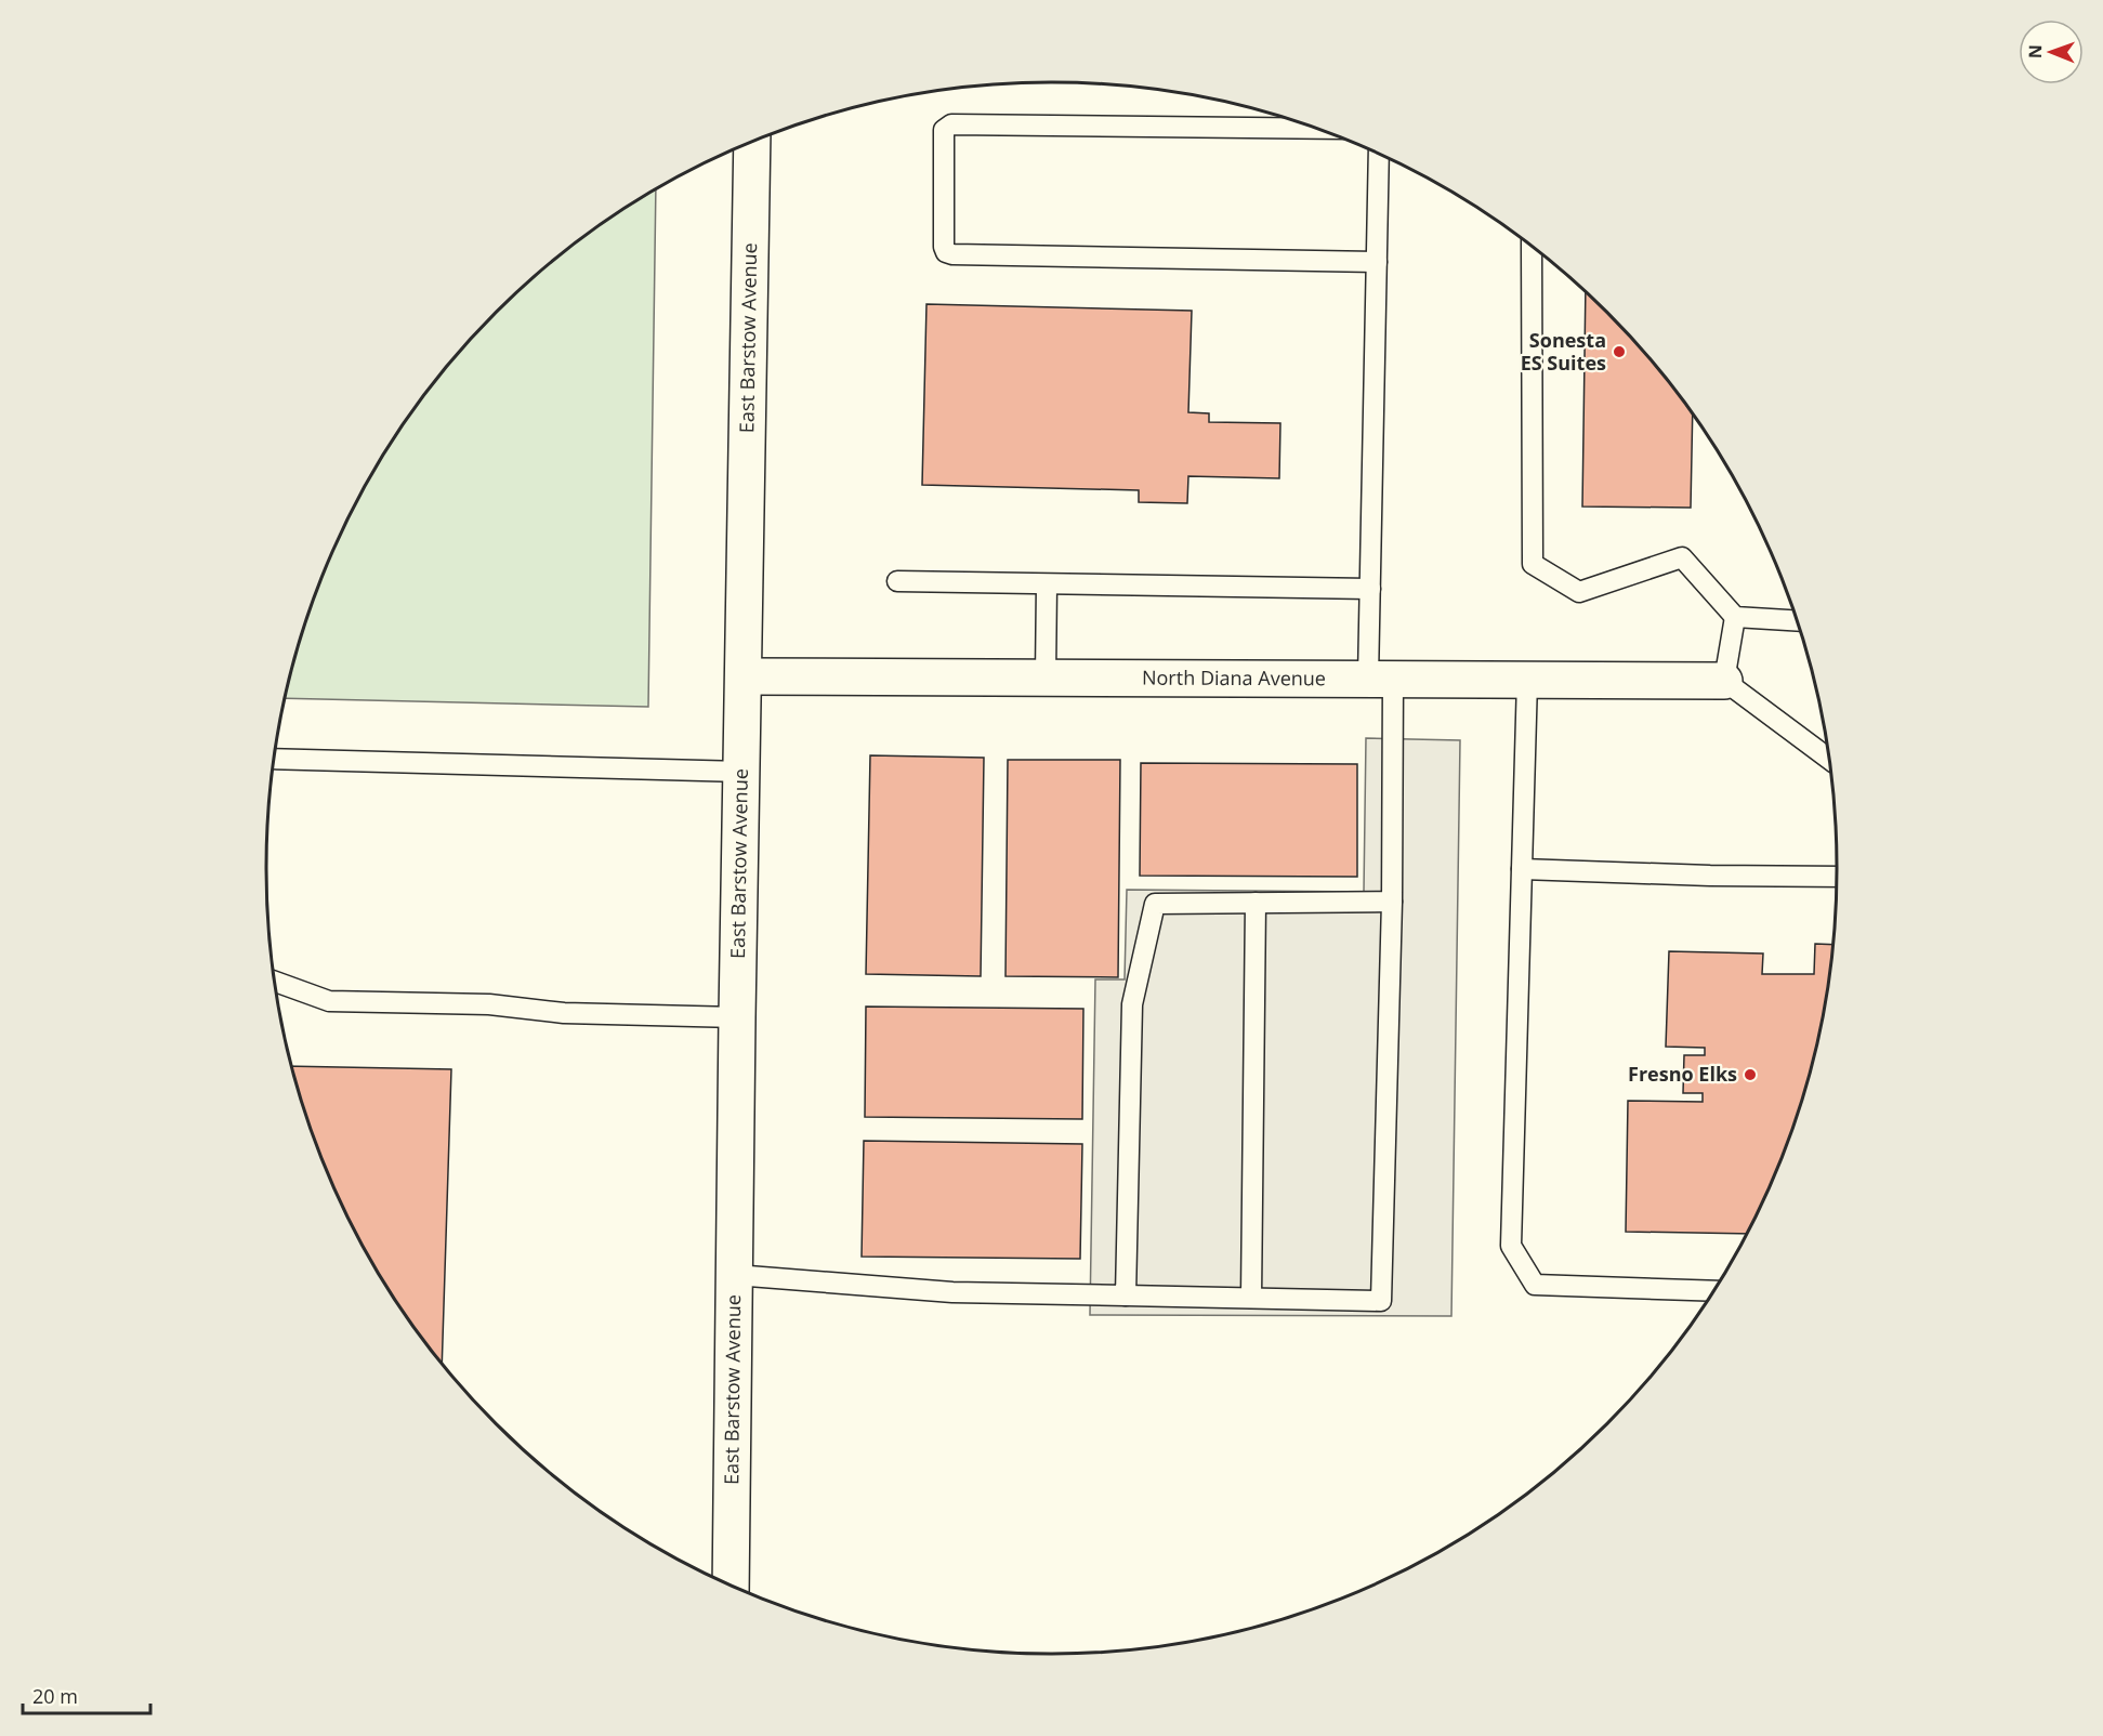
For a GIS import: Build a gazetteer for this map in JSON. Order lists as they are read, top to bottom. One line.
{"streets":{"main road":["East Barstow Avenue","North Diana Avenue"]},"crossings":[["East Barstow Avenue","North Diana Avenue"]],"places":["Sonesta ES Suites","Fresno Elks"],"scale_bar":"20 m","north":"left"}
